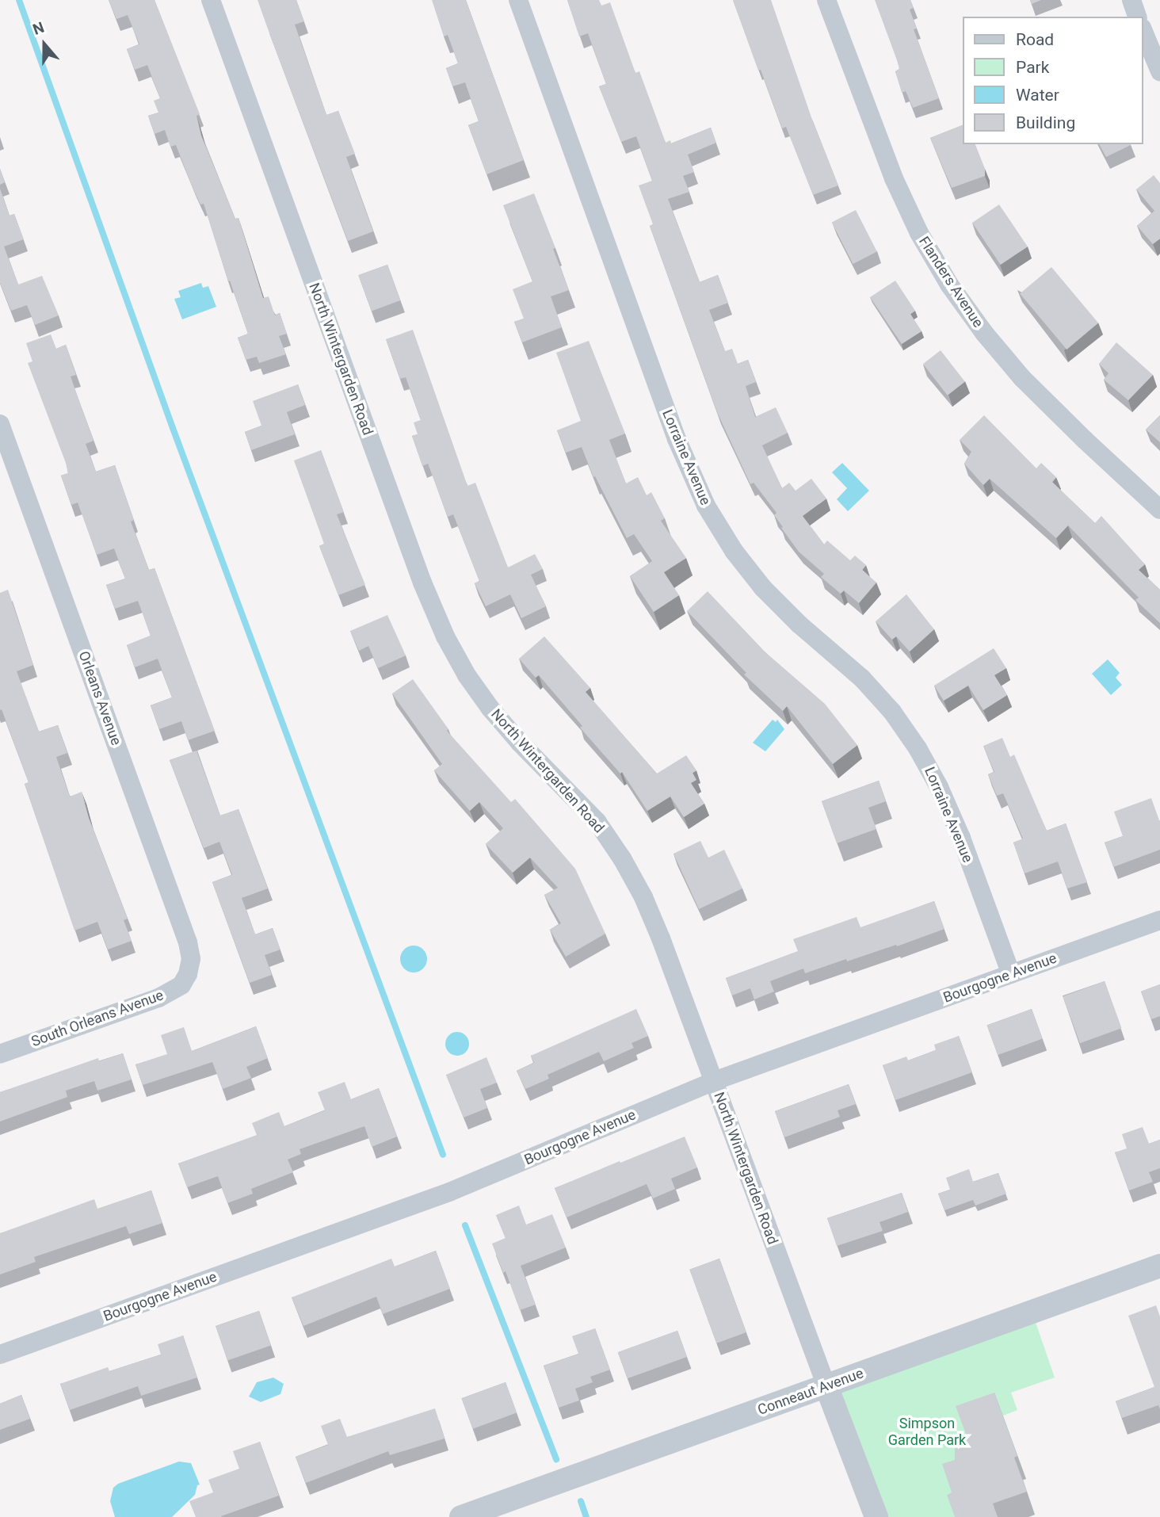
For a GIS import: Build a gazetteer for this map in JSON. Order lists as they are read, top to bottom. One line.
{"streets":{"street":["Flanders Avenue","North Wintergarden Road","Lorraine Avenue","Orleans Avenue","Bourgogne Avenue","South Orleans Avenue","Conneaut Avenue"]},"crossings":[["North Wintergarden Road","Bourgogne Avenue"],["North Wintergarden Road","Conneaut Avenue"],["Lorraine Avenue","Bourgogne Avenue"],["Orleans Avenue","South Orleans Avenue"]],"parks":["Simpson Garden Park"],"legend":["Road","Park","Water","Building"],"north":"top"}
